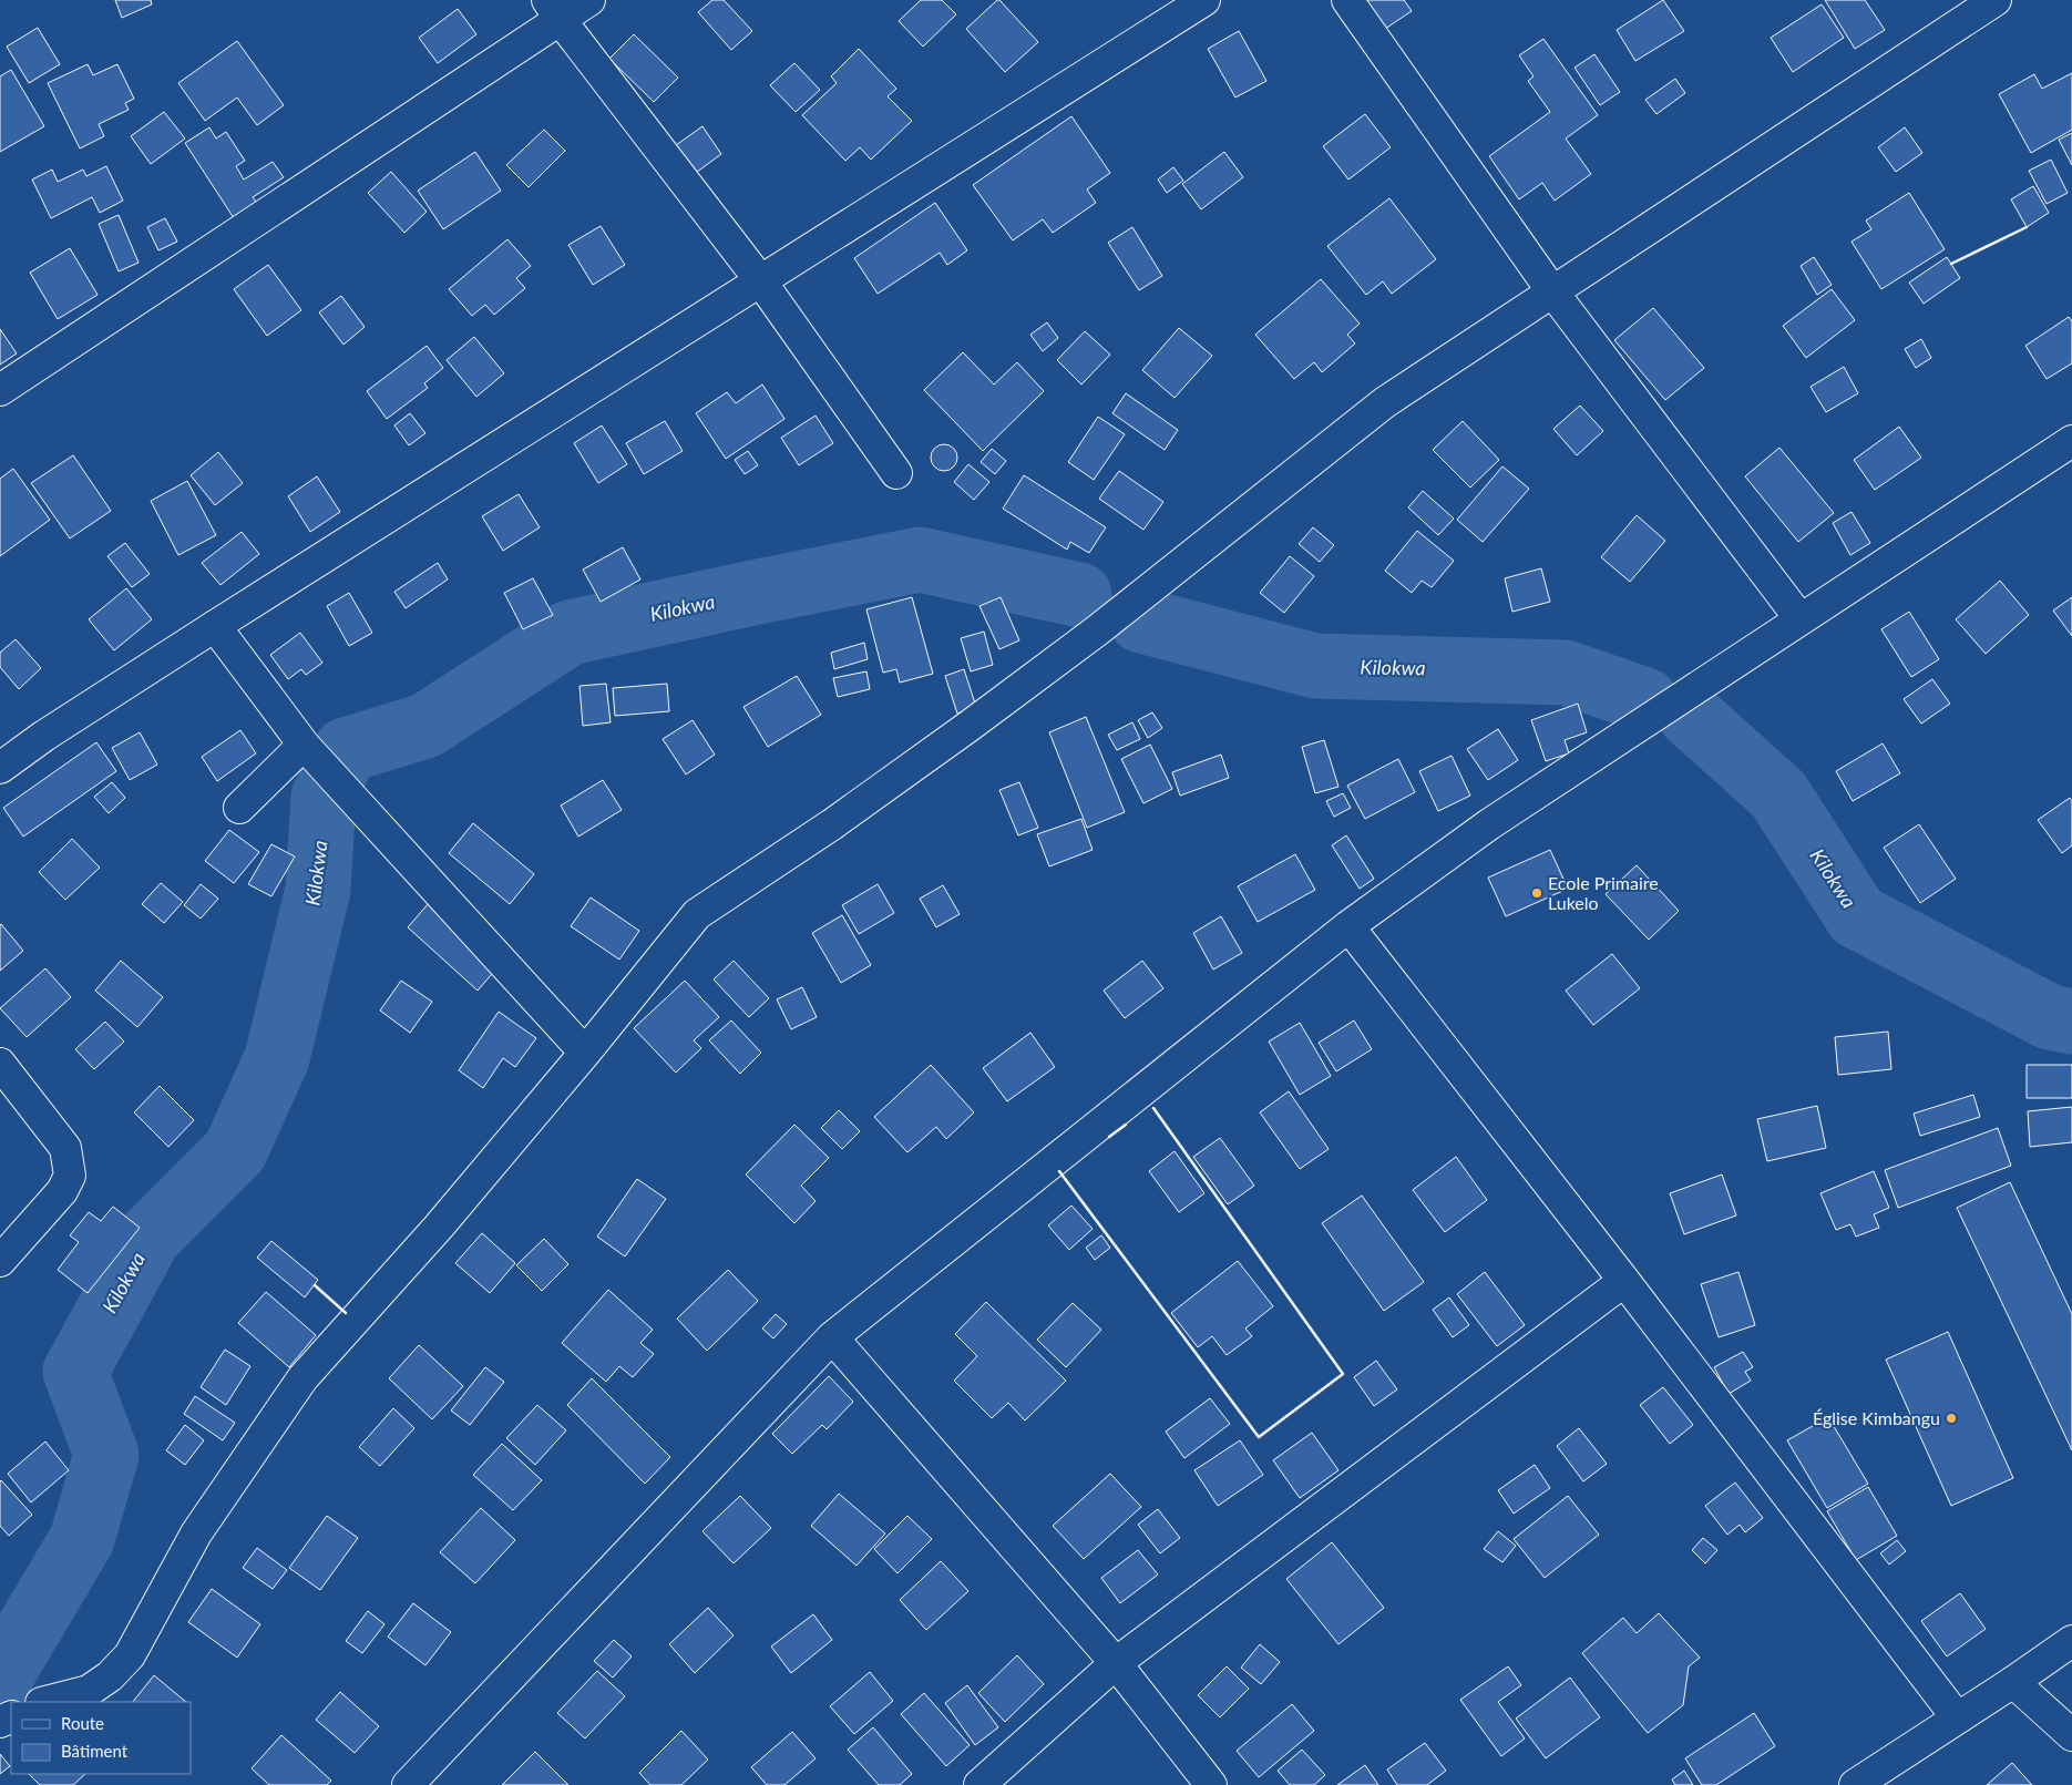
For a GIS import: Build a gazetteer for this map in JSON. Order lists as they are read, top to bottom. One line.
{"water":["Kilokwa"],"places":["Ecole Primaire Lukelo","Église Kimbangu"],"legend":["Route","Bâtiment"]}
